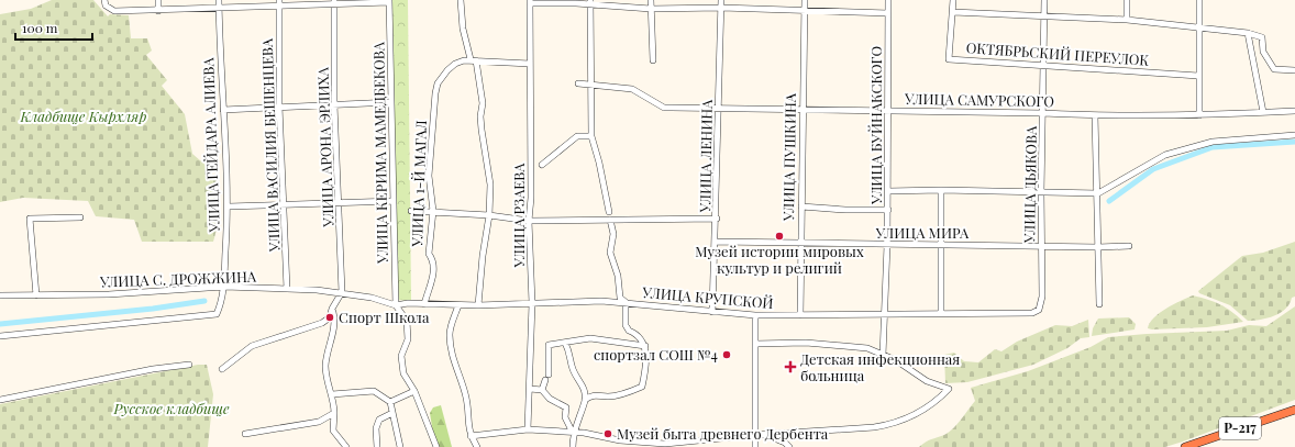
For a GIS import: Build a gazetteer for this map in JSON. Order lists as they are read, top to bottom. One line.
{"streets":{"highway":["Р-217"],"street":["ОКТЯБРЬСКИЙ ПЕРЕУЛОК","УЛИЦА САМУРСКОГО","УЛИЦА БУЙНАКСКОГО","УЛИЦА ГЕЙДАРА АЛИЕВА","УЛИЦА ВАСИЛИЯ БЕШЕНЦЕВА","УЛИЦА АРОНА ЭРЛИХА","УЛИЦА КЕРИМА МАМЕДБЕКОВА","УЛИЦА ЛЕНИНА","УЛИЦА ПУШКИНА","УЛИЦА 1-Й МАГАЛ","УЛИЦА ДЬЯКОВА","УЛИЦА РЗАЕВА","УЛИЦА МИРА","УЛИЦА С. ДРОЖЖИНА","УЛИЦА КРУПСКОЙ"]},"crossings":[["ОКТЯБРЬСКИЙ ПЕРЕУЛОК","УЛИЦА ДЬЯКОВА"],["УЛИЦА САМУРСКОГО","УЛИЦА БУЙНАКСКОГО"],["УЛИЦА САМУРСКОГО","УЛИЦА ЛЕНИНА"],["УЛИЦА САМУРСКОГО","УЛИЦА ПУШКИНА"],["УЛИЦА САМУРСКОГО","УЛИЦА ДЬЯКОВА"],["УЛИЦА БУЙНАКСКОГО","УЛИЦА МИРА"],["УЛИЦА БУЙНАКСКОГО","УЛИЦА КРУПСКОЙ"],["УЛИЦА ГЕЙДАРА АЛИЕВА","УЛИЦА С. ДРОЖЖИНА"],["УЛИЦА ВАСИЛИЯ БЕШЕНЦЕВА","УЛИЦА С. ДРОЖЖИНА"],["УЛИЦА АРОНА ЭРЛИХА","УЛИЦА С. ДРОЖЖИНА"],["УЛИЦА КЕРИМА МАМЕДБЕКОВА","УЛИЦА С. ДРОЖЖИНА"],["УЛИЦА ЛЕНИНА","УЛИЦА МИРА"],["УЛИЦА ЛЕНИНА","УЛИЦА КРУПСКОЙ"],["УЛИЦА ПУШКИНА","УЛИЦА МИРА"],["УЛИЦА ПУШКИНА","УЛИЦА КРУПСКОЙ"],["УЛИЦА 1-Й МАГАЛ","УЛИЦА РЗАЕВА"],["УЛИЦА 1-Й МАГАЛ","УЛИЦА КРУПСКОЙ"],["УЛИЦА ДЬЯКОВА","УЛИЦА МИРА"],["УЛИЦА ДЬЯКОВА","УЛИЦА КРУПСКОЙ"],["УЛИЦА РЗАЕВА","УЛИЦА КРУПСКОЙ"],["УЛИЦА С. ДРОЖЖИНА","УЛИЦА КРУПСКОЙ"]],"parks":["Кладбище Кырхляр","Русское кладбище"],"places":{"other":["Музей истории мировых культур и религий","Спорт Школа","спортзал СОШ №4","Музей быта древнего Дербента"],"health":["Детская инфекционная больница"]},"scale_bar":"100 m"}
